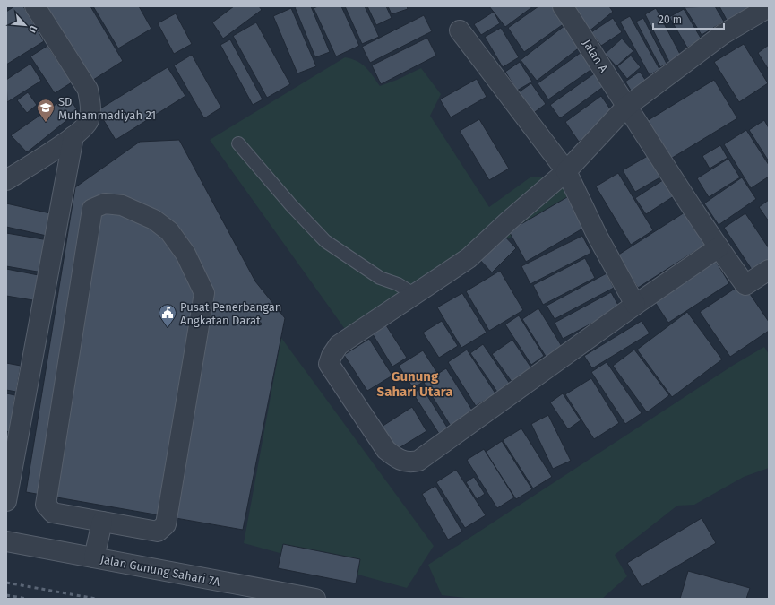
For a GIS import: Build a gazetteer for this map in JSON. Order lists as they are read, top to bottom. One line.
{"streets":{"street":["Jalan A","Jalan Gunung Sahari 7A"]},"districts":["Gunung Sahari Utara"],"places":{"school or university":["SD Muhammadiyah 21"],"public building":["Pusat Penerbangan Angkatan Darat"]},"scale_bar":"20 m","north":"bottom right"}
